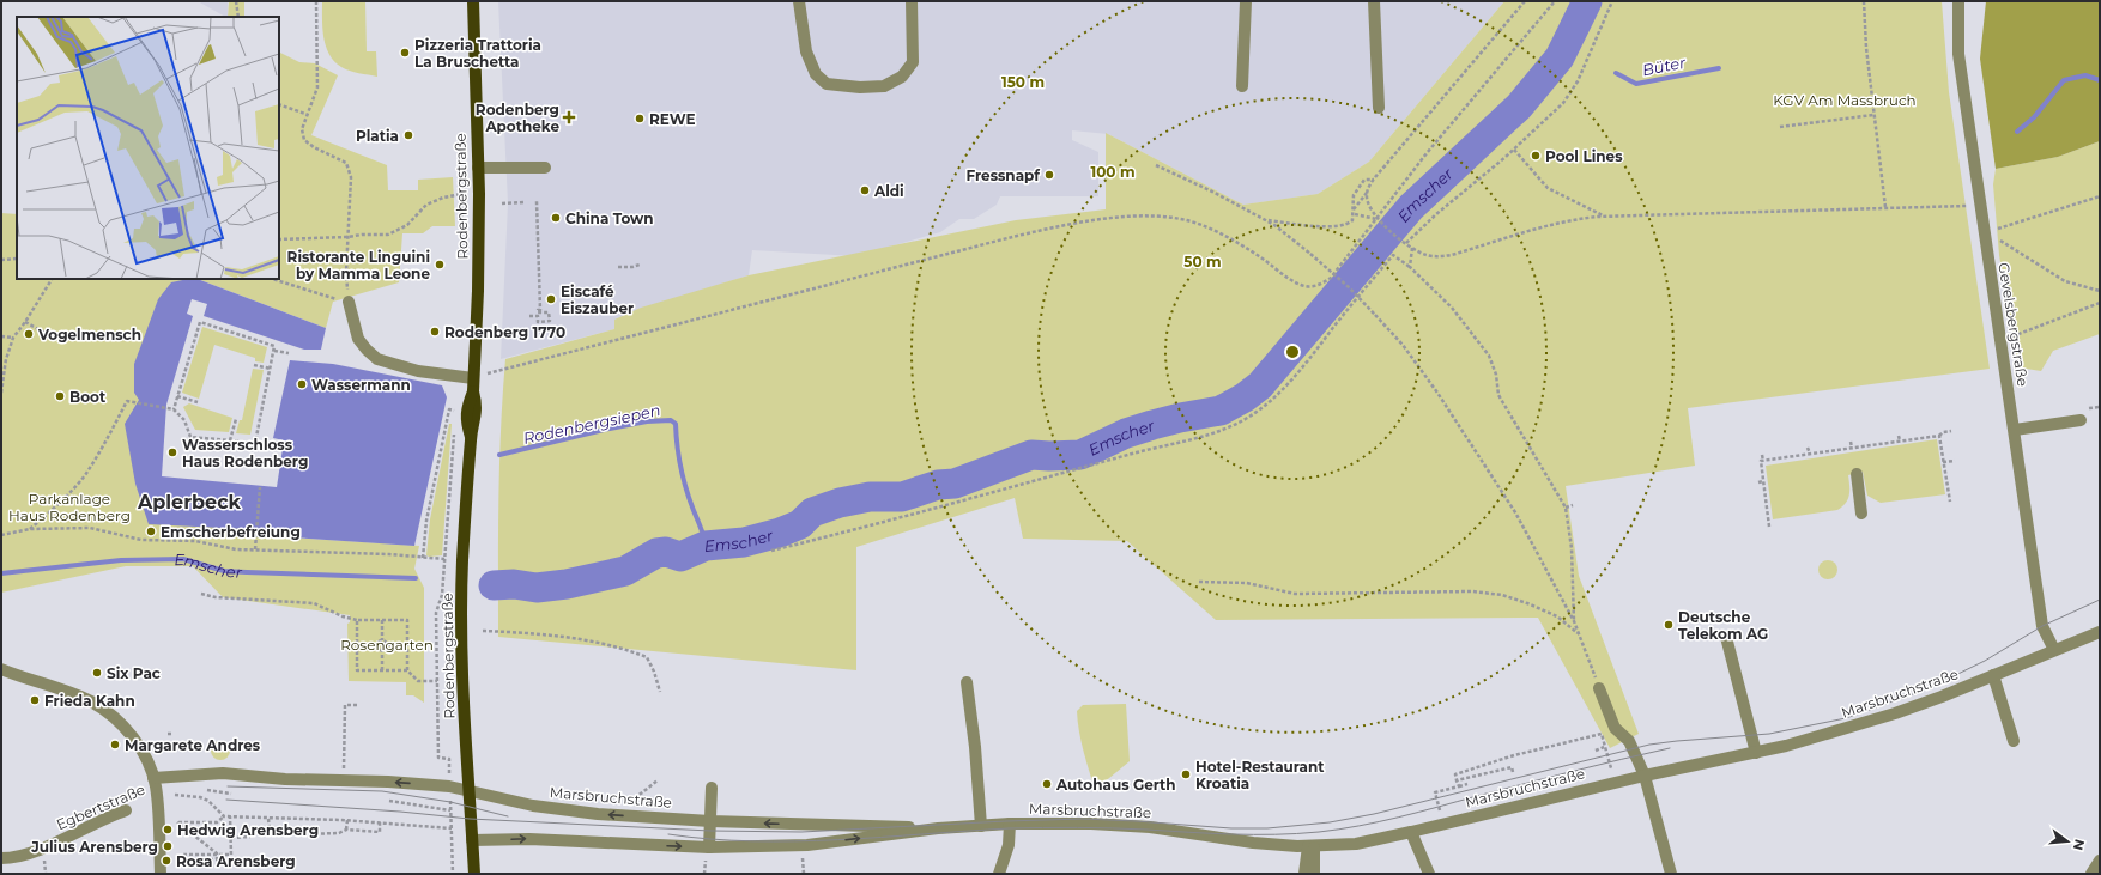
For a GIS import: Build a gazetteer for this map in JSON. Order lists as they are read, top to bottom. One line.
{"streets":{"main road":["Rodenbergstraße"],"street":["Gevelsbergstraße","Marsbruchstraße","Egbertstraße"]},"crossings":[["Rodenbergstraße","Marsbruchstraße"],["Gevelsbergstraße","Marsbruchstraße"]],"districts":["Aplerbeck"],"water":["Büter","Emscher","Rodenbergsiepen"],"parks":["KGV Am Massbruch","Parkanlage Haus Rodenberg","Rosengarten"],"places":{"other":["Pizzeria Trattoria La Bruschetta","REWE","Platia","Pool Lines","Fressnapf","Aldi","China Town","Ristorante Linguini by Mamma Leone","Eiscafé Eiszauber","Rodenberg 1770","Vogelmensch","Wassermann","Boot","Wasserschloss Haus Rodenberg","Emscherbefreiung","Deutsche Telekom AG","Six Pac","Frieda Kahn","Margarete Andres","Hotel-Restaurant Kroatia","Autohaus Gerth","Hedwig Arensberg","Julius Arensberg","Rosa Arensberg"],"health":["Rodenberg Apotheke"]},"north":"right","rings":["150 m","100 m","50 m"]}
